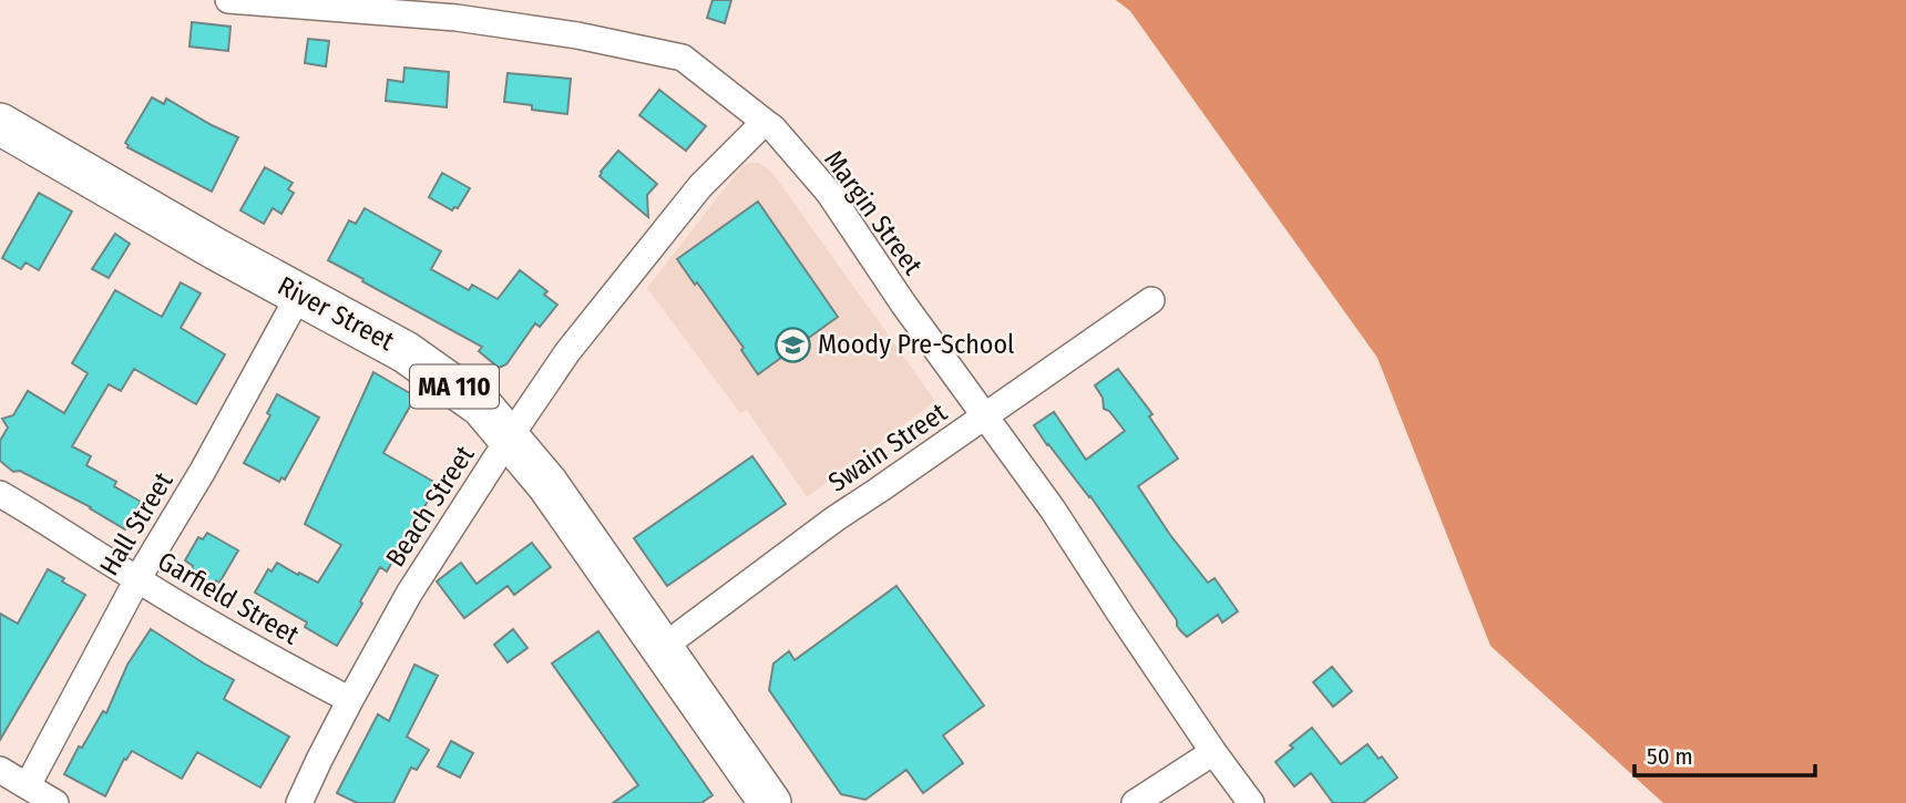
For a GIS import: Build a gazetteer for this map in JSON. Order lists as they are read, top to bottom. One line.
{"streets":{"main road":["River Street","MA 110"],"street":["Margin Street","Swain Street","Beach Street","Hall Street","Garfield Street"]},"crossings":[["Margin Street","Swain Street"],["Margin Street","Beach Street"],["River Street","Swain Street"],["River Street","Beach Street"],["River Street","Hall Street"],["Beach Street","Garfield Street"],["Hall Street","Garfield Street"]],"places":{"school or university":["Moody Pre-School"]},"scale_bar":"50 m"}
